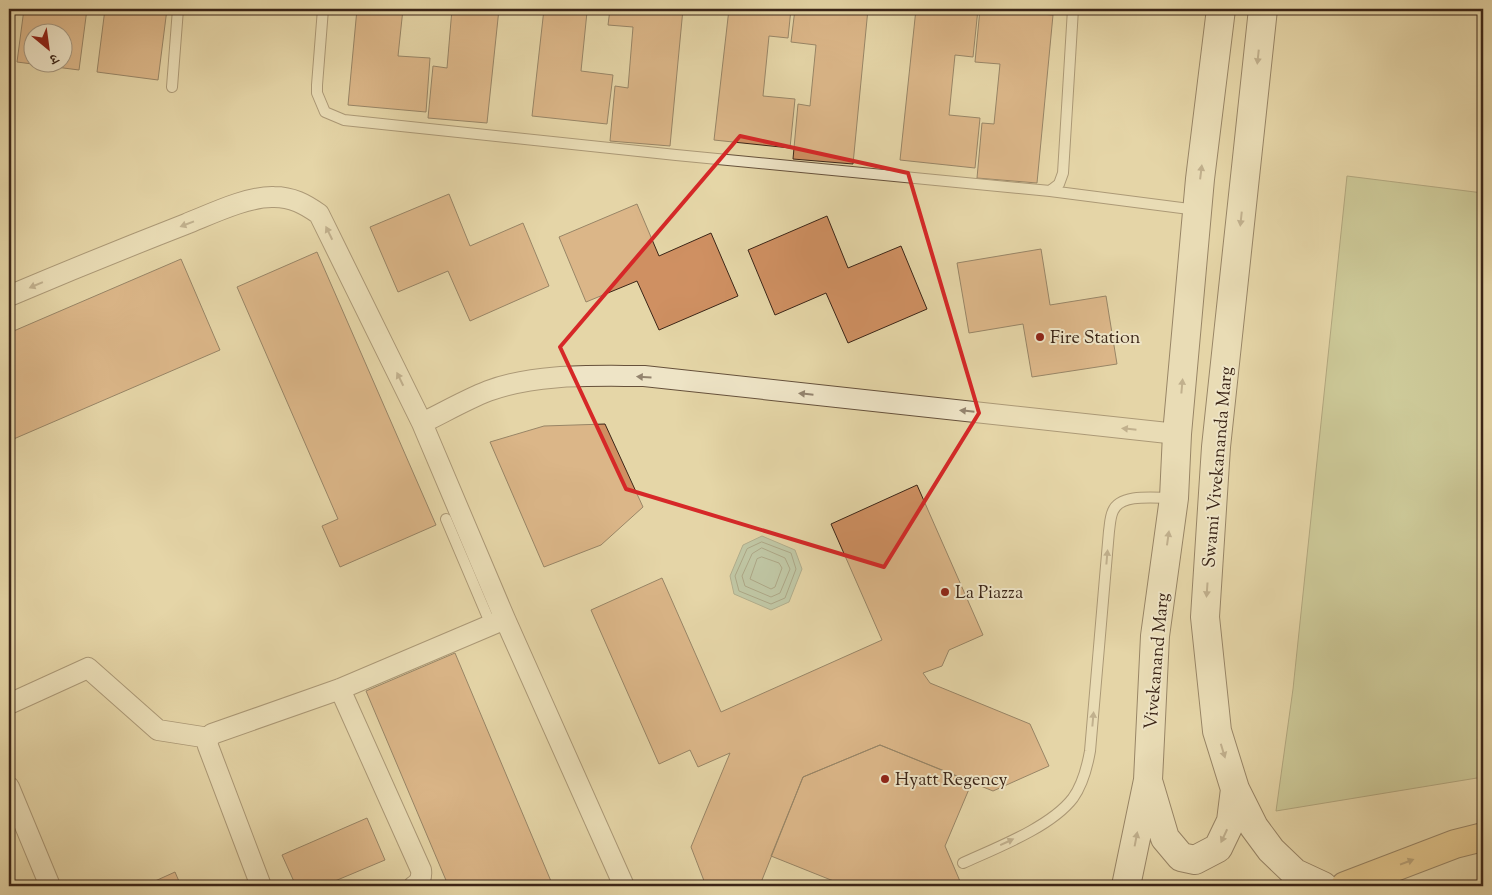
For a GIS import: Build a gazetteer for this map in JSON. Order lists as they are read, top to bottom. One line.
{"streets":{"street":["Swami Vivekananda Marg","Vivekanand Marg"]},"one_way":["Vivekanand Marg"],"places":["Fire Station","La Piazza","Hyatt Regency"],"north":"bottom right"}
